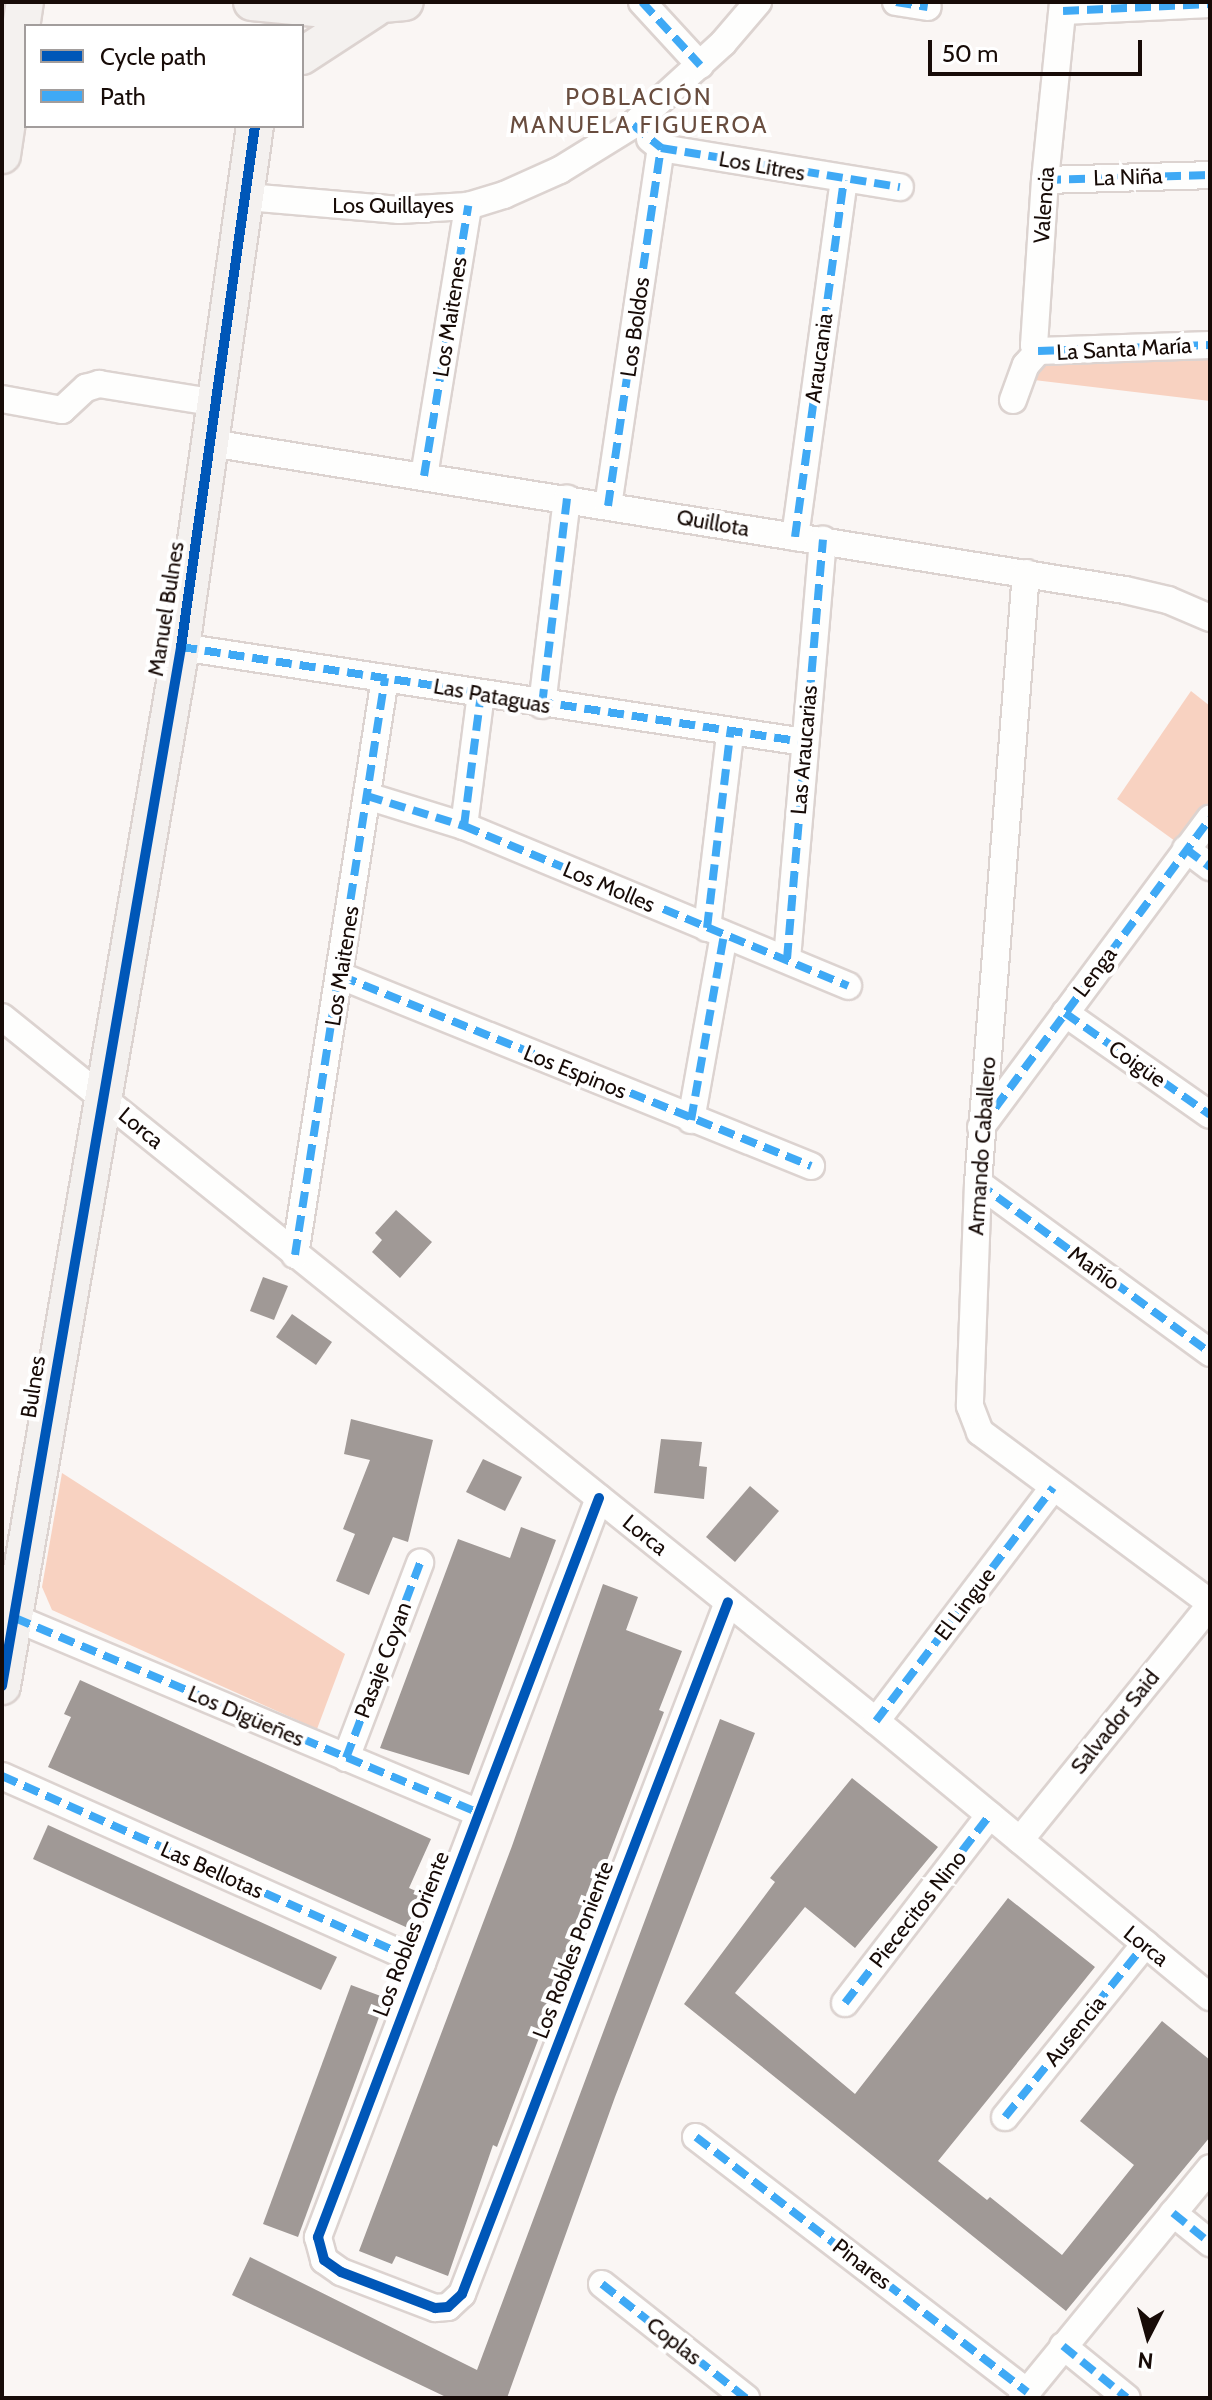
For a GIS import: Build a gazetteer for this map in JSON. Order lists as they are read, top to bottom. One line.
{"streets":{"street":["Los Litres","La Niña","Valencia","Los Quillayes","Los Maitenes","Los Boldos","La Santa María","Araucania","Quillota","Manuel Bulnes","Las Pataguas","Las Araucarias","Los Molles","Lenga","Coigüe","Los Espinos","Lorca","Armando Caballero","Mañío","Bulnes","El Lingue","Pasaje Coyan","Los Digüeñes","Salvador Said","Las Bellotas","Piececitos Nino","Los Robles Oriente","Los Robles Poniente","Ausencia","Pinares","Coplas"]},"crossings":[["Los Litres","Los Quillayes"],["Los Litres","Los Boldos"],["Los Litres","Araucania"],["La Niña","Valencia"],["Valencia","La Santa María"],["Los Quillayes","Los Maitenes"],["Los Quillayes","Manuel Bulnes"],["Los Maitenes","Quillota"],["Los Maitenes","Las Pataguas"],["Los Maitenes","Los Molles"],["Los Maitenes","Los Espinos"],["Los Maitenes","Lorca"],["Los Boldos","Quillota"],["Araucania","Quillota"],["Quillota","Manuel Bulnes"],["Quillota","Las Araucarias"],["Quillota","Armando Caballero"],["Manuel Bulnes","Las Pataguas"],["Manuel Bulnes","Lorca"],["Manuel Bulnes","Bulnes"],["Las Pataguas","Las Araucarias"],["Las Araucarias","Los Molles"],["Lenga","Coigüe"],["Lenga","Armando Caballero"],["Lorca","Bulnes"],["Lorca","El Lingue"],["Lorca","Salvador Said"],["Lorca","Piececitos Nino"],["Lorca","Los Robles Oriente"],["Lorca","Los Robles Poniente"],["Lorca","Ausencia"],["Armando Caballero","Mañío"],["Armando Caballero","El Lingue"],["Armando Caballero","Salvador Said"],["Bulnes","Los Digüeñes"],["Pasaje Coyan","Los Digüeñes"],["Los Digüeñes","Los Robles Oriente"],["Las Bellotas","Los Robles Oriente"],["Los Robles Oriente","Los Robles Poniente"]],"districts":["POBLACIÓN MANUELA FIGUEROA"],"legend":["Cycle path","Path"],"scale_bar":"50 m","north":"bottom"}
